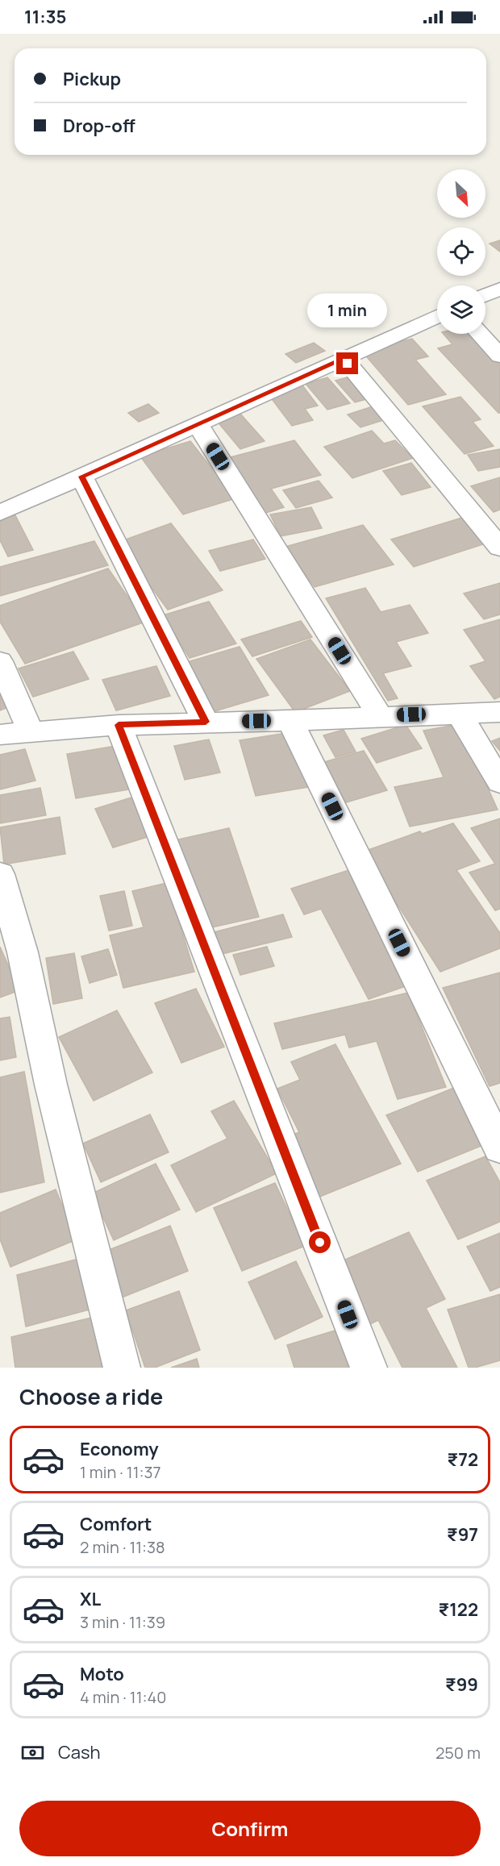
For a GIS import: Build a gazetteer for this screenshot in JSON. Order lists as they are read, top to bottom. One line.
{"north":"bottom right","page":{"status":"11:35","banner":["Pickup","Drop-off"],"bubble":"1 min","heading":"Choose a ride","list":[{"name":"Economy","note":"1 min · 11:37","value":"₹72"},{"name":"Comfort","note":"2 min · 11:38","value":"₹97"},{"name":"XL","note":"3 min · 11:39","value":"₹122"},{"name":"Moto","note":"4 min · 11:40","value":"₹99"}],"pay":["Cash","250 m"],"buttons":"Confirm"}}
